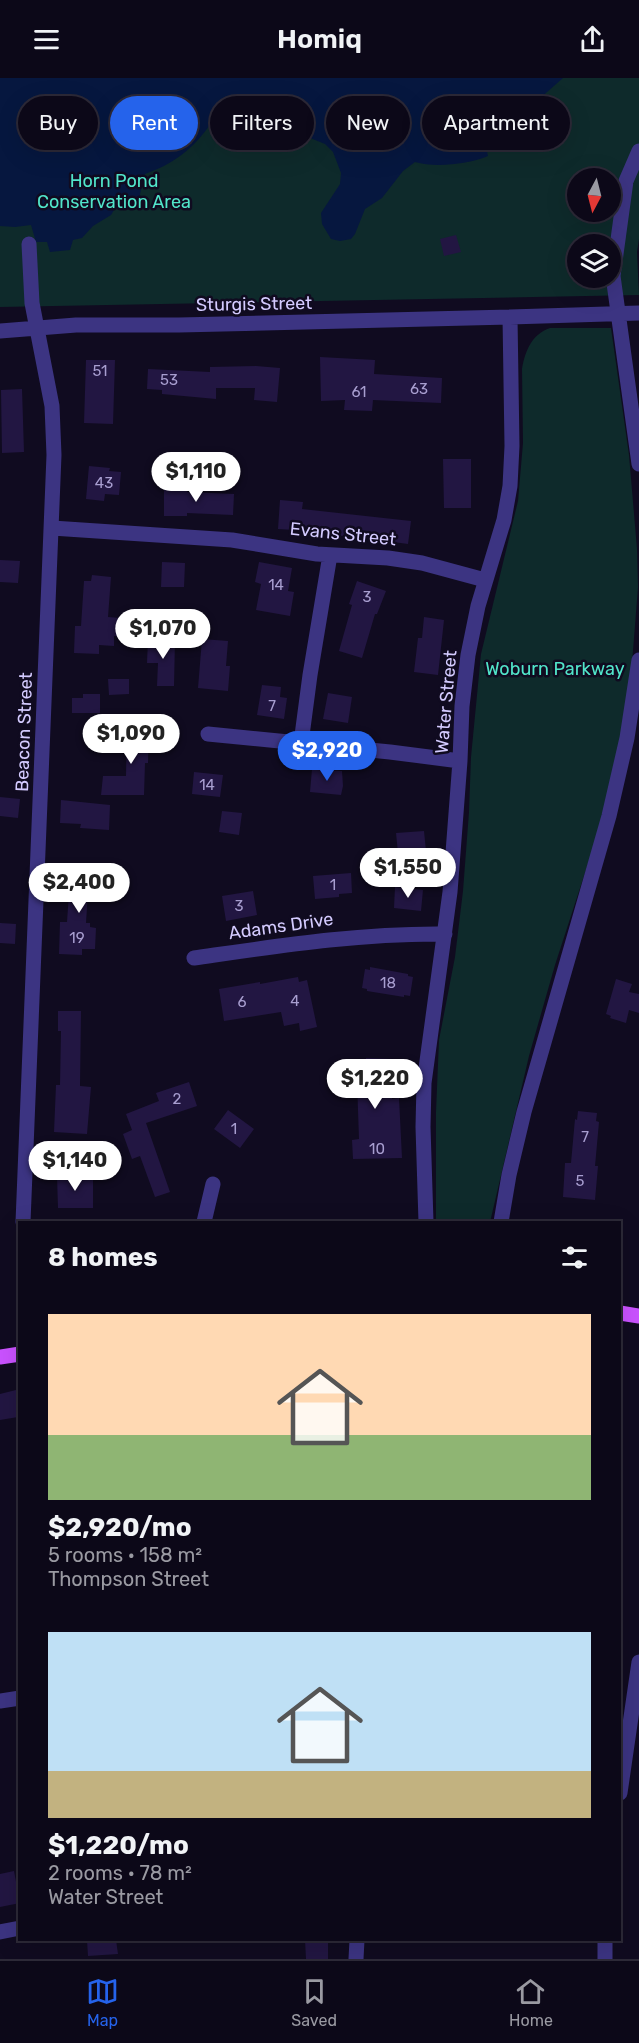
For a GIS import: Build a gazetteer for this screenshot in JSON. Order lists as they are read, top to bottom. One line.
{"streets":{"street":["Sturgis Street","Evans Street","Water Street","Beacon Street","Adams Drive"]},"crossings":[["Sturgis Street","Water Street"],["Sturgis Street","Beacon Street"],["Evans Street","Water Street"],["Evans Street","Beacon Street"],["Water Street","Adams Drive"]],"parks":["Horn Pond Conservation Area","Woburn Parkway"],"house_numbers":["51","53","63","61","43","14","3","7","14","1","3","19","18","4","6","2","1","7","10","5"],"north":"bottom","page":{"header":"Homiq","chip":["Buy","Rent","Filters","New","Apartment"],"price":["$1,110","$1,070","$1,090","$2,920","$1,550","$2,400","$1,220","$1,140"],"heading":"8 homes","list":[{"name":"$2,920/mo","note":"5 rooms · 158 m² · Thompson Street"},{"name":"$1,220/mo","note":"2 rooms · 78 m² · Water Street"}],"tabs":["Map","Saved","Home"]}}
